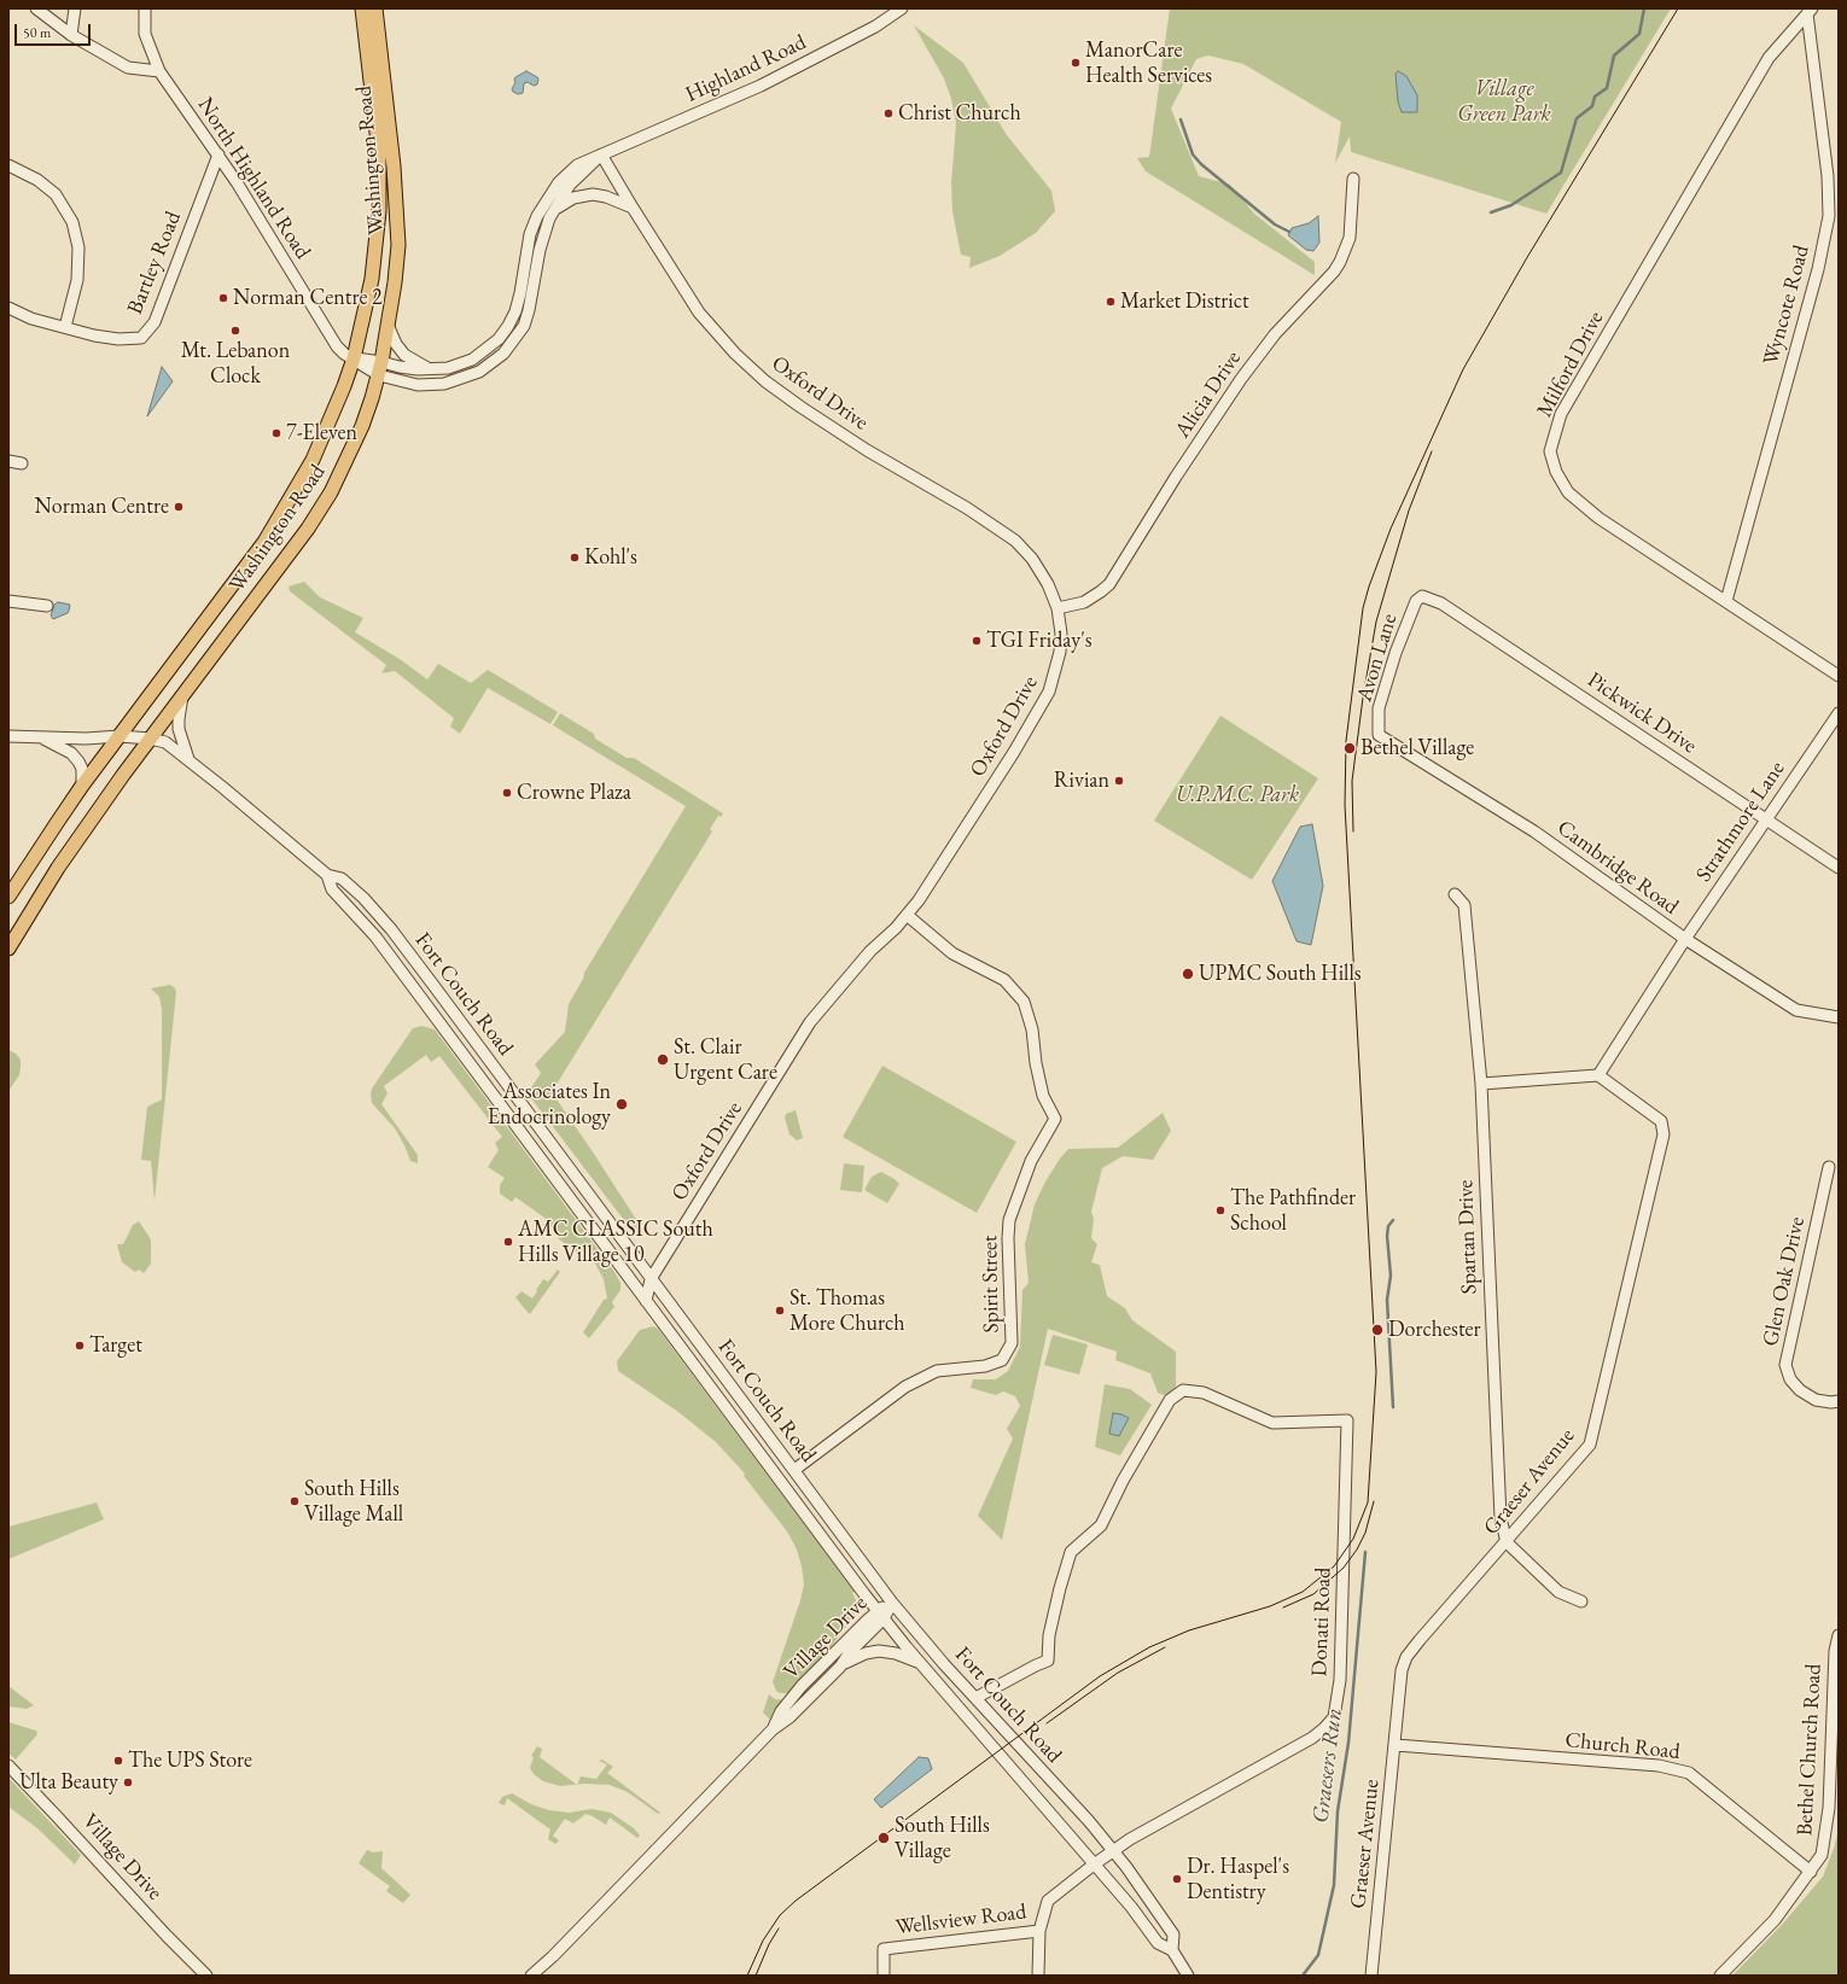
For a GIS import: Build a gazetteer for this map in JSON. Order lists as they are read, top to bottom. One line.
{"streets":{"main road":["Washington Road"],"street":["Highland Road","North Highland Road","Bartley Road","Wyncote Road","Milford Drive","Oxford Drive","Alicia Drive","Avon Lane","Pickwick Drive","Strathmore Lane","Cambridge Road","Fort Couch Road","Spartan Drive","Glen Oak Drive","Spirit Street","Graeser Avenue","Donati Road","Village Drive","Church Road","Bethel Church Road","Wellsview Road"]},"crossings":[["Highland Road","Washington Road"],["Highland Road","North Highland Road"],["Highland Road","Oxford Drive"],["Washington Road","North Highland Road"],["Washington Road","Fort Couch Road"],["North Highland Road","Bartley Road"],["Wyncote Road","Milford Drive"],["Oxford Drive","Alicia Drive"],["Oxford Drive","Fort Couch Road"],["Oxford Drive","Spirit Street"],["Avon Lane","Pickwick Drive"],["Avon Lane","Cambridge Road"],["Pickwick Drive","Strathmore Lane"],["Strathmore Lane","Cambridge Road"],["Strathmore Lane","Graeser Avenue"],["Fort Couch Road","Spirit Street"],["Fort Couch Road","Donati Road"],["Fort Couch Road","Village Drive"],["Fort Couch Road","Wellsview Road"],["Spartan Drive","Graeser Avenue"],["Graeser Avenue","Church Road"],["Donati Road","Wellsview Road"],["Church Road","Bethel Church Road"]],"water":["Graesers Run"],"parks":["Village Green Park","U.P.M.C. Park"],"places":["ManorCare Health Services","Christ Church","Norman Centre 2","Market District","Mt. Lebanon Clock","7-Eleven","Norman Centre","Kohl's","TGI Friday's","Bethel Village","Rivian","Crowne Plaza","UPMC South Hills","St. Clair Urgent Care","Associates In Endocrinology","The Pathfinder School","AMC CLASSIC South Hills Village 10","St. Thomas More Church","Dorchester","Target","South Hills Village Mall","The UPS Store","Ulta Beauty","South Hills Village","Dr. Haspel's Dentistry"],"scale_bar":"50 m"}
